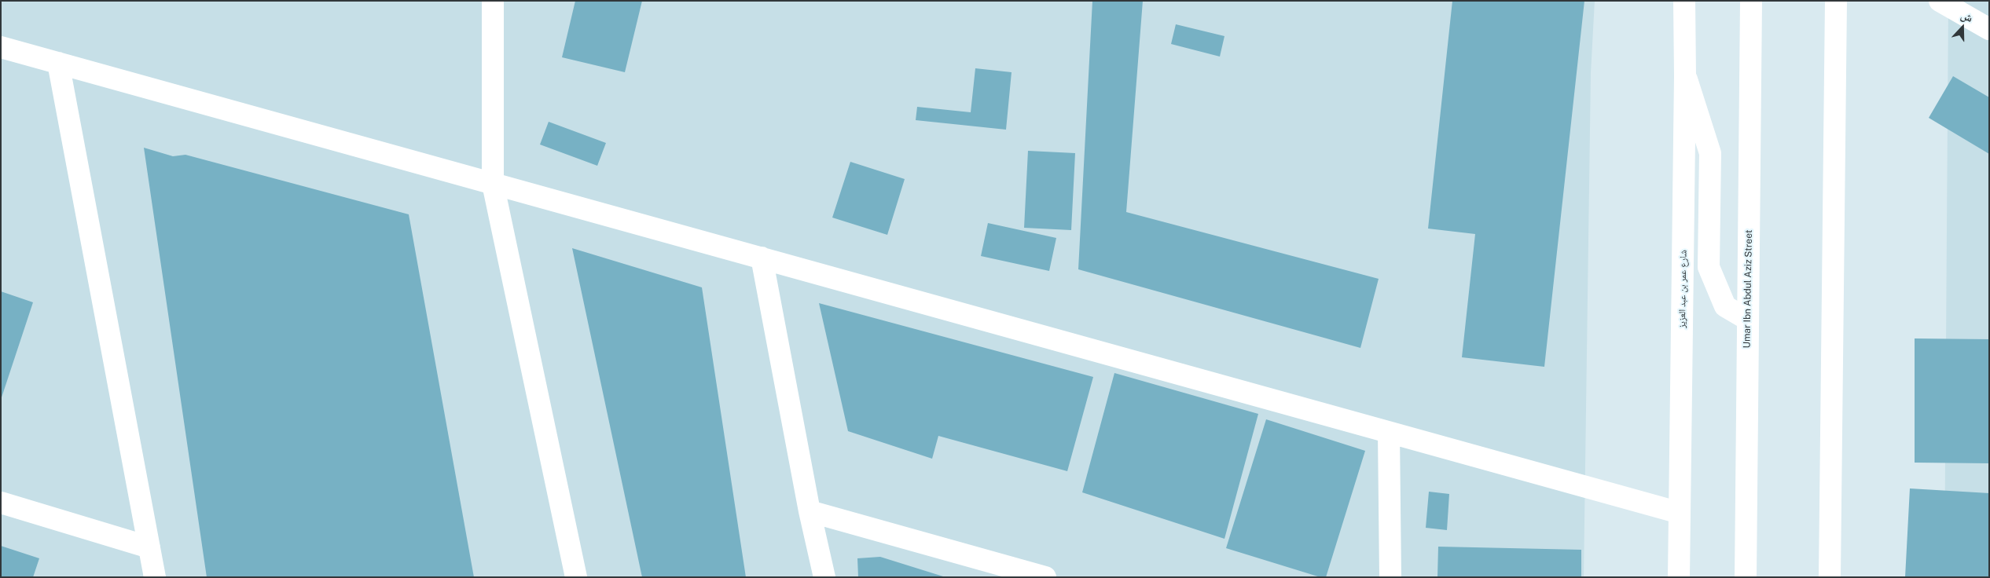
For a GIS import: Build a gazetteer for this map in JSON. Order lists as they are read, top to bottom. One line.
{"streets":{"street":["شارع عمر بن عبد العزيز","Umar Ibn Abdul Aziz Street"]},"north":"top"}
